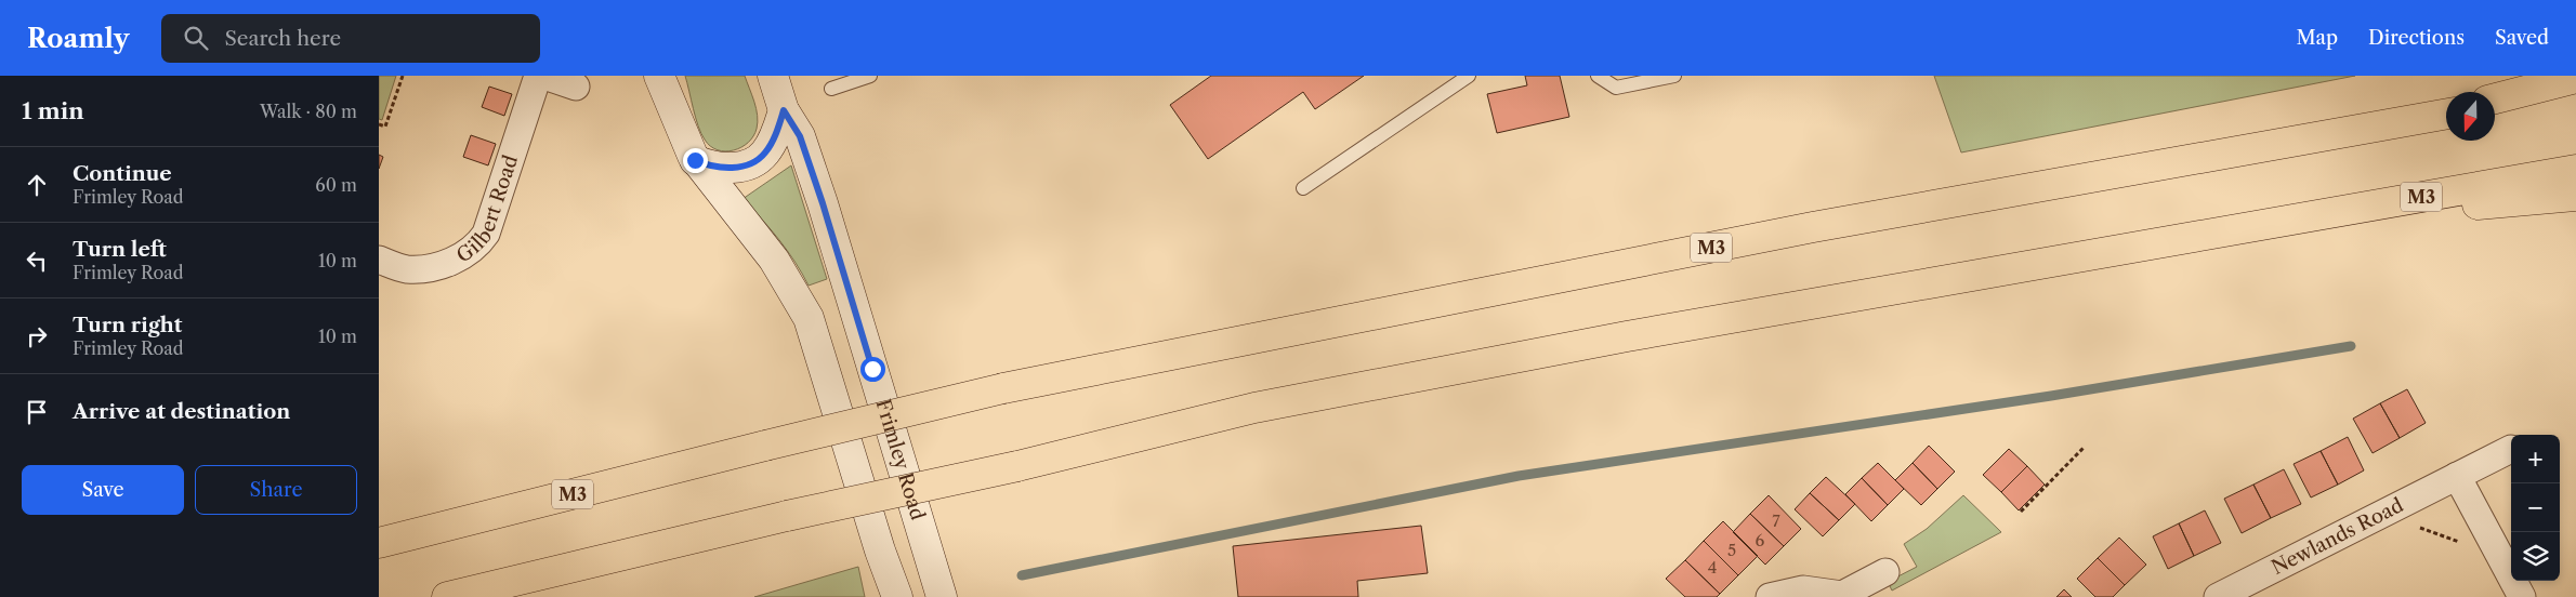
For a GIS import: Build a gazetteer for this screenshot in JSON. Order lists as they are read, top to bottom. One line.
{"streets":{"highway":["M3"],"main road":["Frimley Road"],"street":["Gilbert Road","Newlands Road"]},"house_numbers":["7","6","5","4"],"north":"bottom","page":{"header":"Roamly","search":"Search here","nav":["Map","Directions","Saved"],"heading":["1 min","Walk · 80 m"],"list":[["Continue","Frimley Road","60 m"],["Turn left","Frimley Road","10 m"],["Turn right","Frimley Road","10 m"],"Arrive at destination"],"map_buttons":["+","−"],"buttons":["Save","Share"]}}
